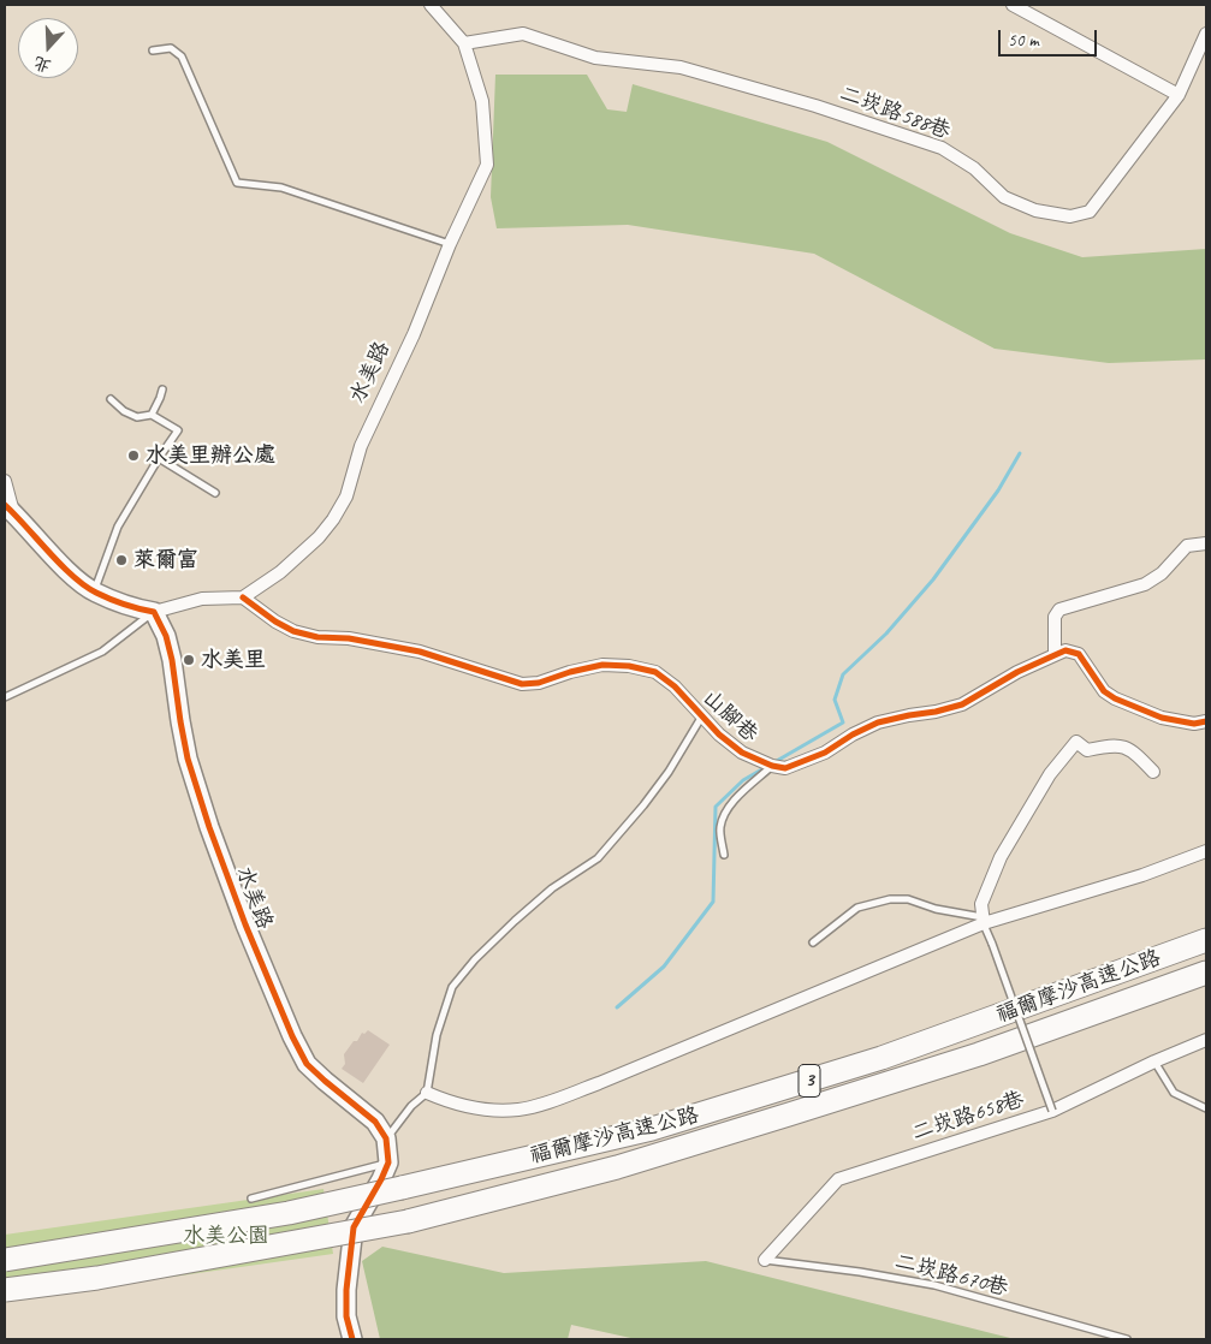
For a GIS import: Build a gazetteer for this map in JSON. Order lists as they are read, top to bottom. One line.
{"streets":{"highway":["福爾摩沙高速公路","3"],"street":["二崁路588巷","水美路","山腳巷","二崁路658巷"],"lane":["二崁路670巷"]},"crossings":[["二崁路588巷","水美路"],["水美路","山腳巷"],["二崁路658巷","二崁路670巷"]],"parks":["水美公園"],"places":["水美里辦公處","萊爾富","水美里"],"scale_bar":"50 m","north":"bottom"}
